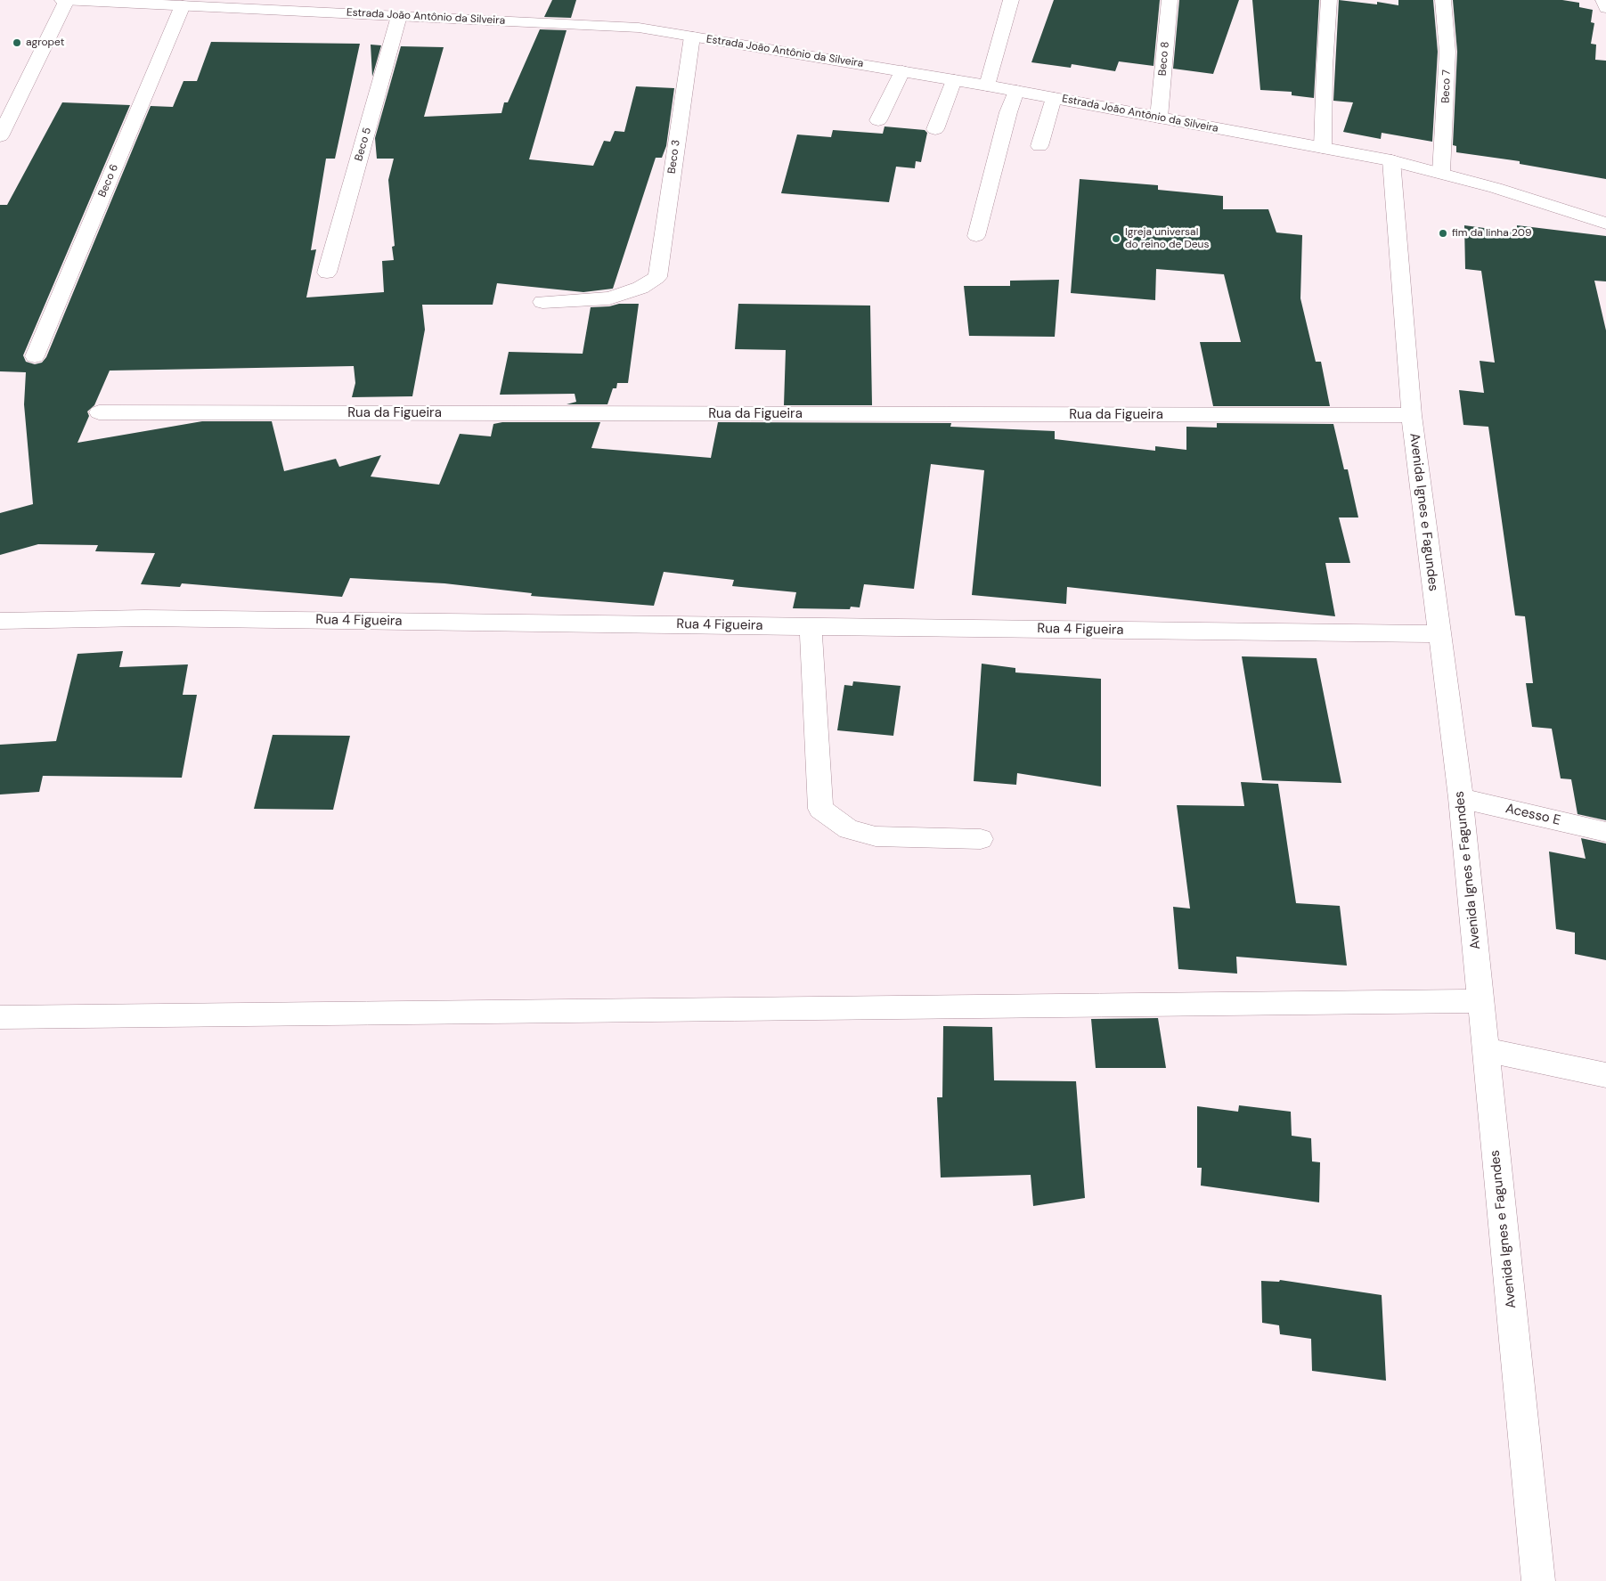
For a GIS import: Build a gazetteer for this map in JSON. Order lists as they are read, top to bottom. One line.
{"streets":{"street":["Estrada João Antônio da Silveira","Beco 8","Beco 7","Beco 5","Beco 3","Beco 6","Rua da Figueira","Avenida Ignes e Fagundes","Rua 4 Figueira","Acesso E"]},"crossings":[["Estrada João Antônio da Silveira","Beco 8"],["Estrada João Antônio da Silveira","Beco 7"],["Estrada João Antônio da Silveira","Beco 5"],["Estrada João Antônio da Silveira","Beco 3"],["Estrada João Antônio da Silveira","Beco 6"],["Estrada João Antônio da Silveira","Avenida Ignes e Fagundes"],["Rua da Figueira","Avenida Ignes e Fagundes"],["Avenida Ignes e Fagundes","Rua 4 Figueira"],["Avenida Ignes e Fagundes","Acesso E"]],"places":["agropet","fim da linha 209","Igreja universal do reino de Deus"]}
